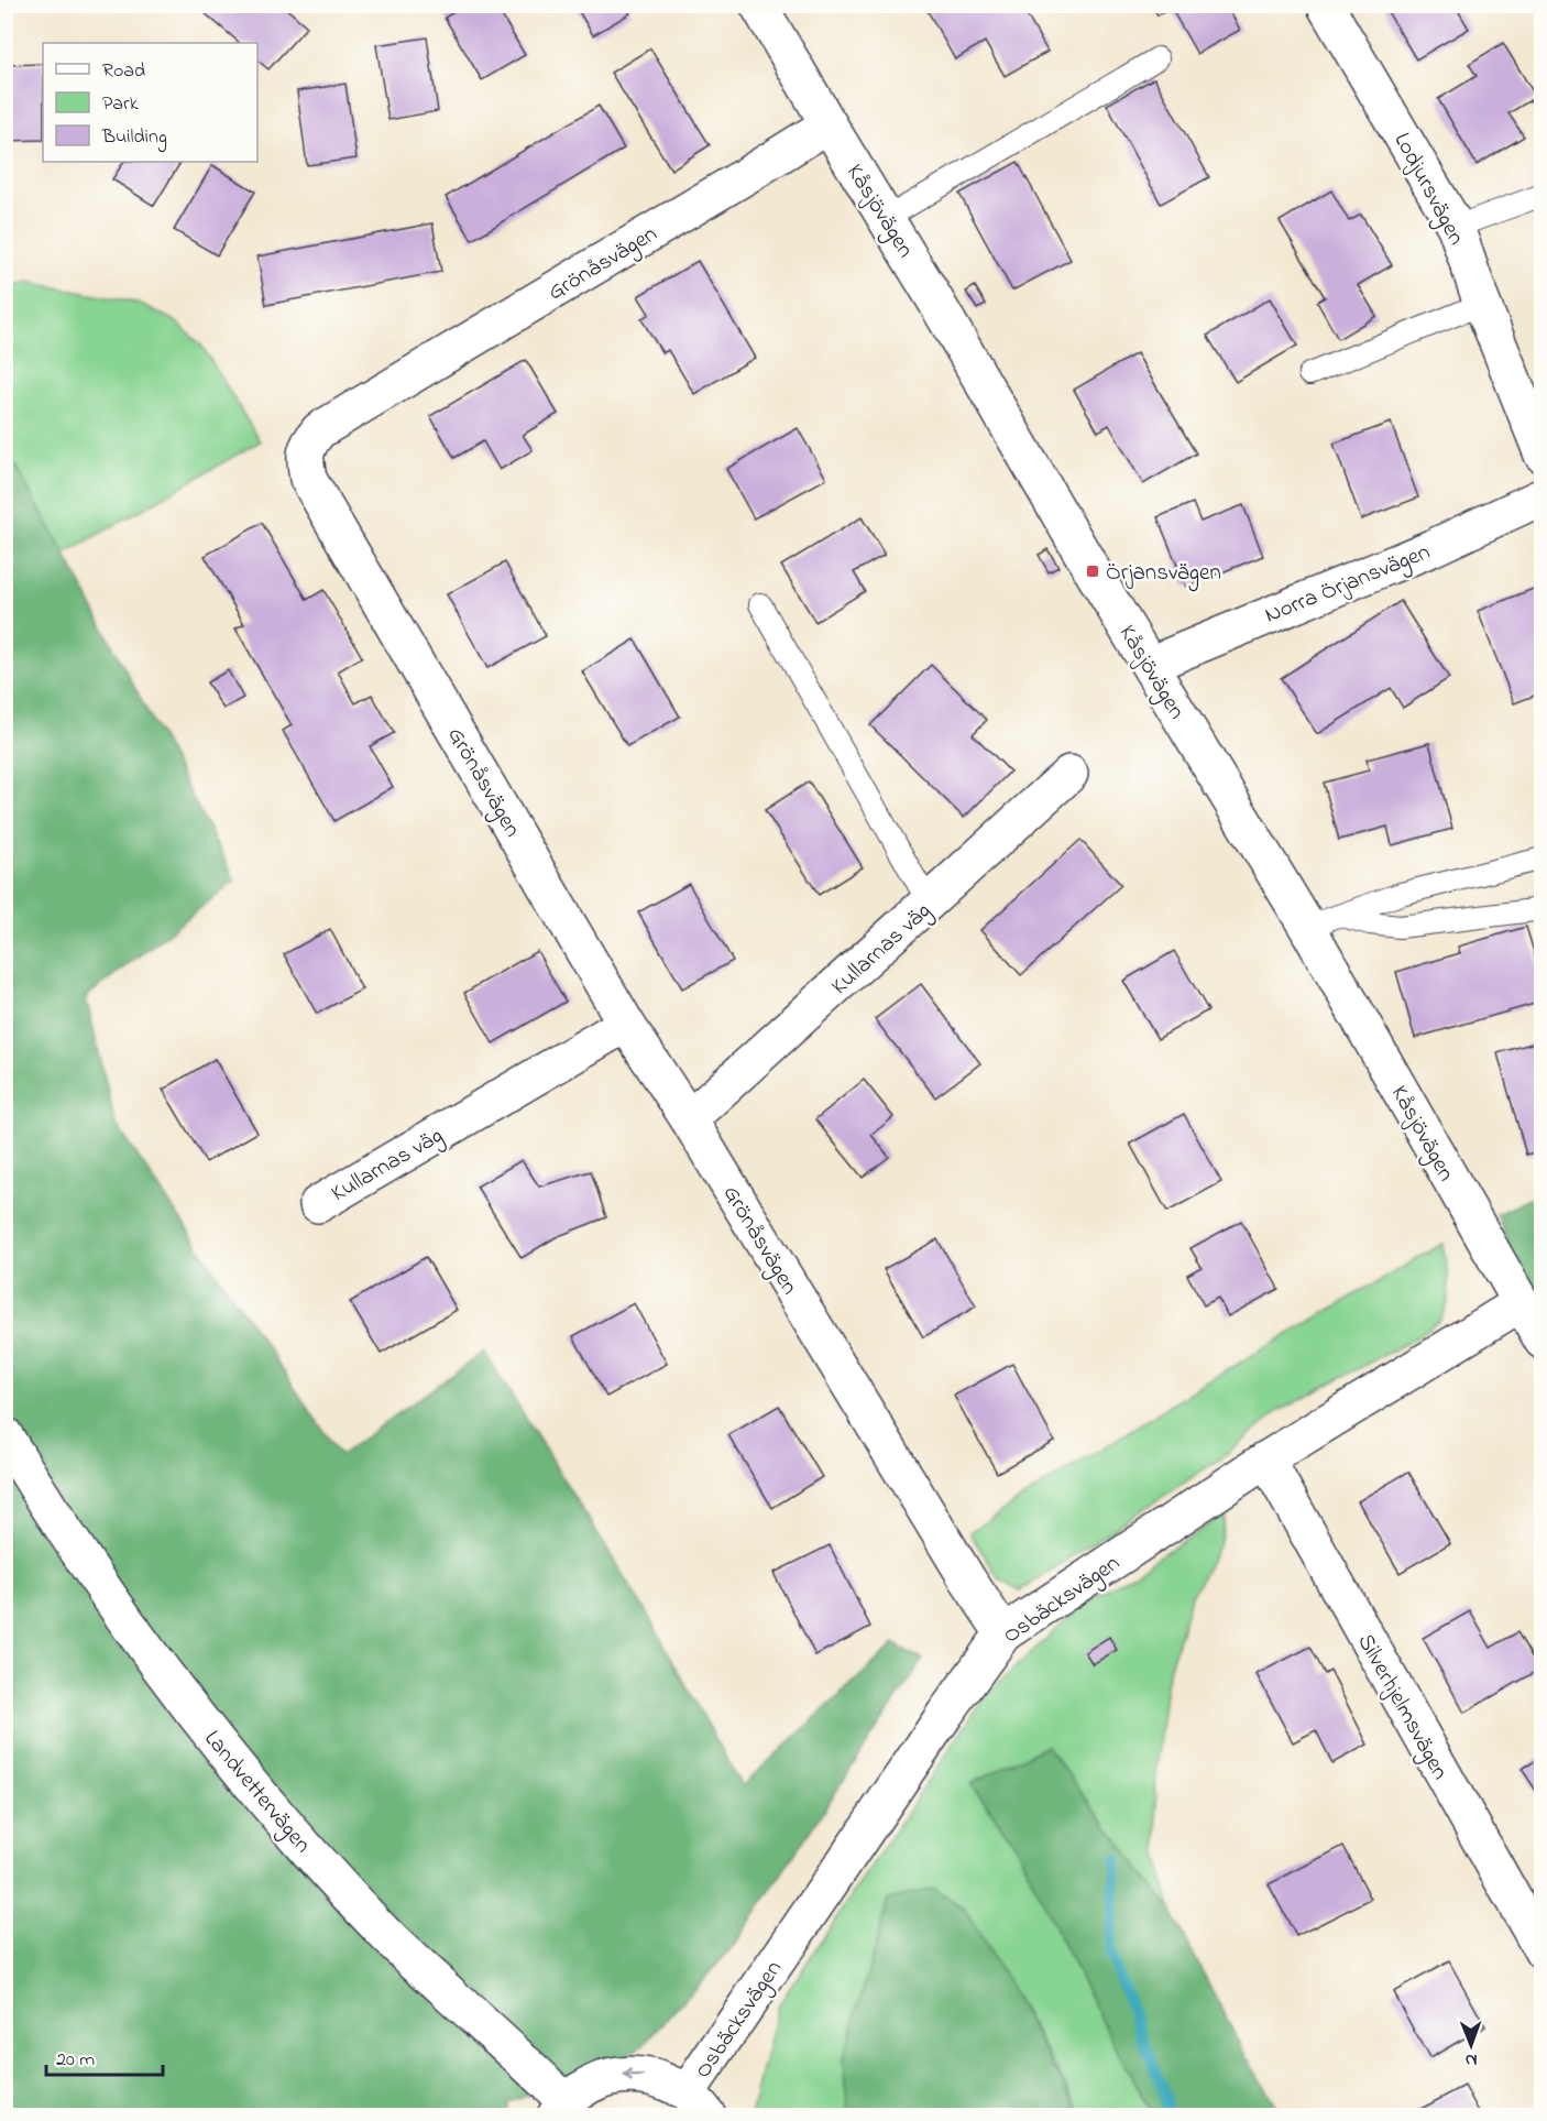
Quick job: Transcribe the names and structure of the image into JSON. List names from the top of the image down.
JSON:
{
  "streets": {
    "street": [
      "Lodjursvägen",
      "Kåsjövägen",
      "Grönåsvägen",
      "Norra Örjansvägen",
      "Kullarnas väg",
      "Osbäcksvägen",
      "Silverhjelmsvägen",
      "Landvettervägen"
    ]
  },
  "crossings": [
    ["Kåsjövägen", "Grönåsvägen"],
    ["Kåsjövägen", "Norra Örjansvägen"],
    ["Kåsjövägen", "Osbäcksvägen"],
    ["Grönåsvägen", "Kullarnas väg"],
    ["Grönåsvägen", "Osbäcksvägen"],
    ["Osbäcksvägen", "Silverhjelmsvägen"],
    ["Osbäcksvägen", "Landvettervägen"]
  ],
  "places": {
    "transit": ["Örjansvägen"]
  },
  "legend": ["Road", "Park", "Building"],
  "scale_bar": "20 m",
  "north": "bottom"
}
